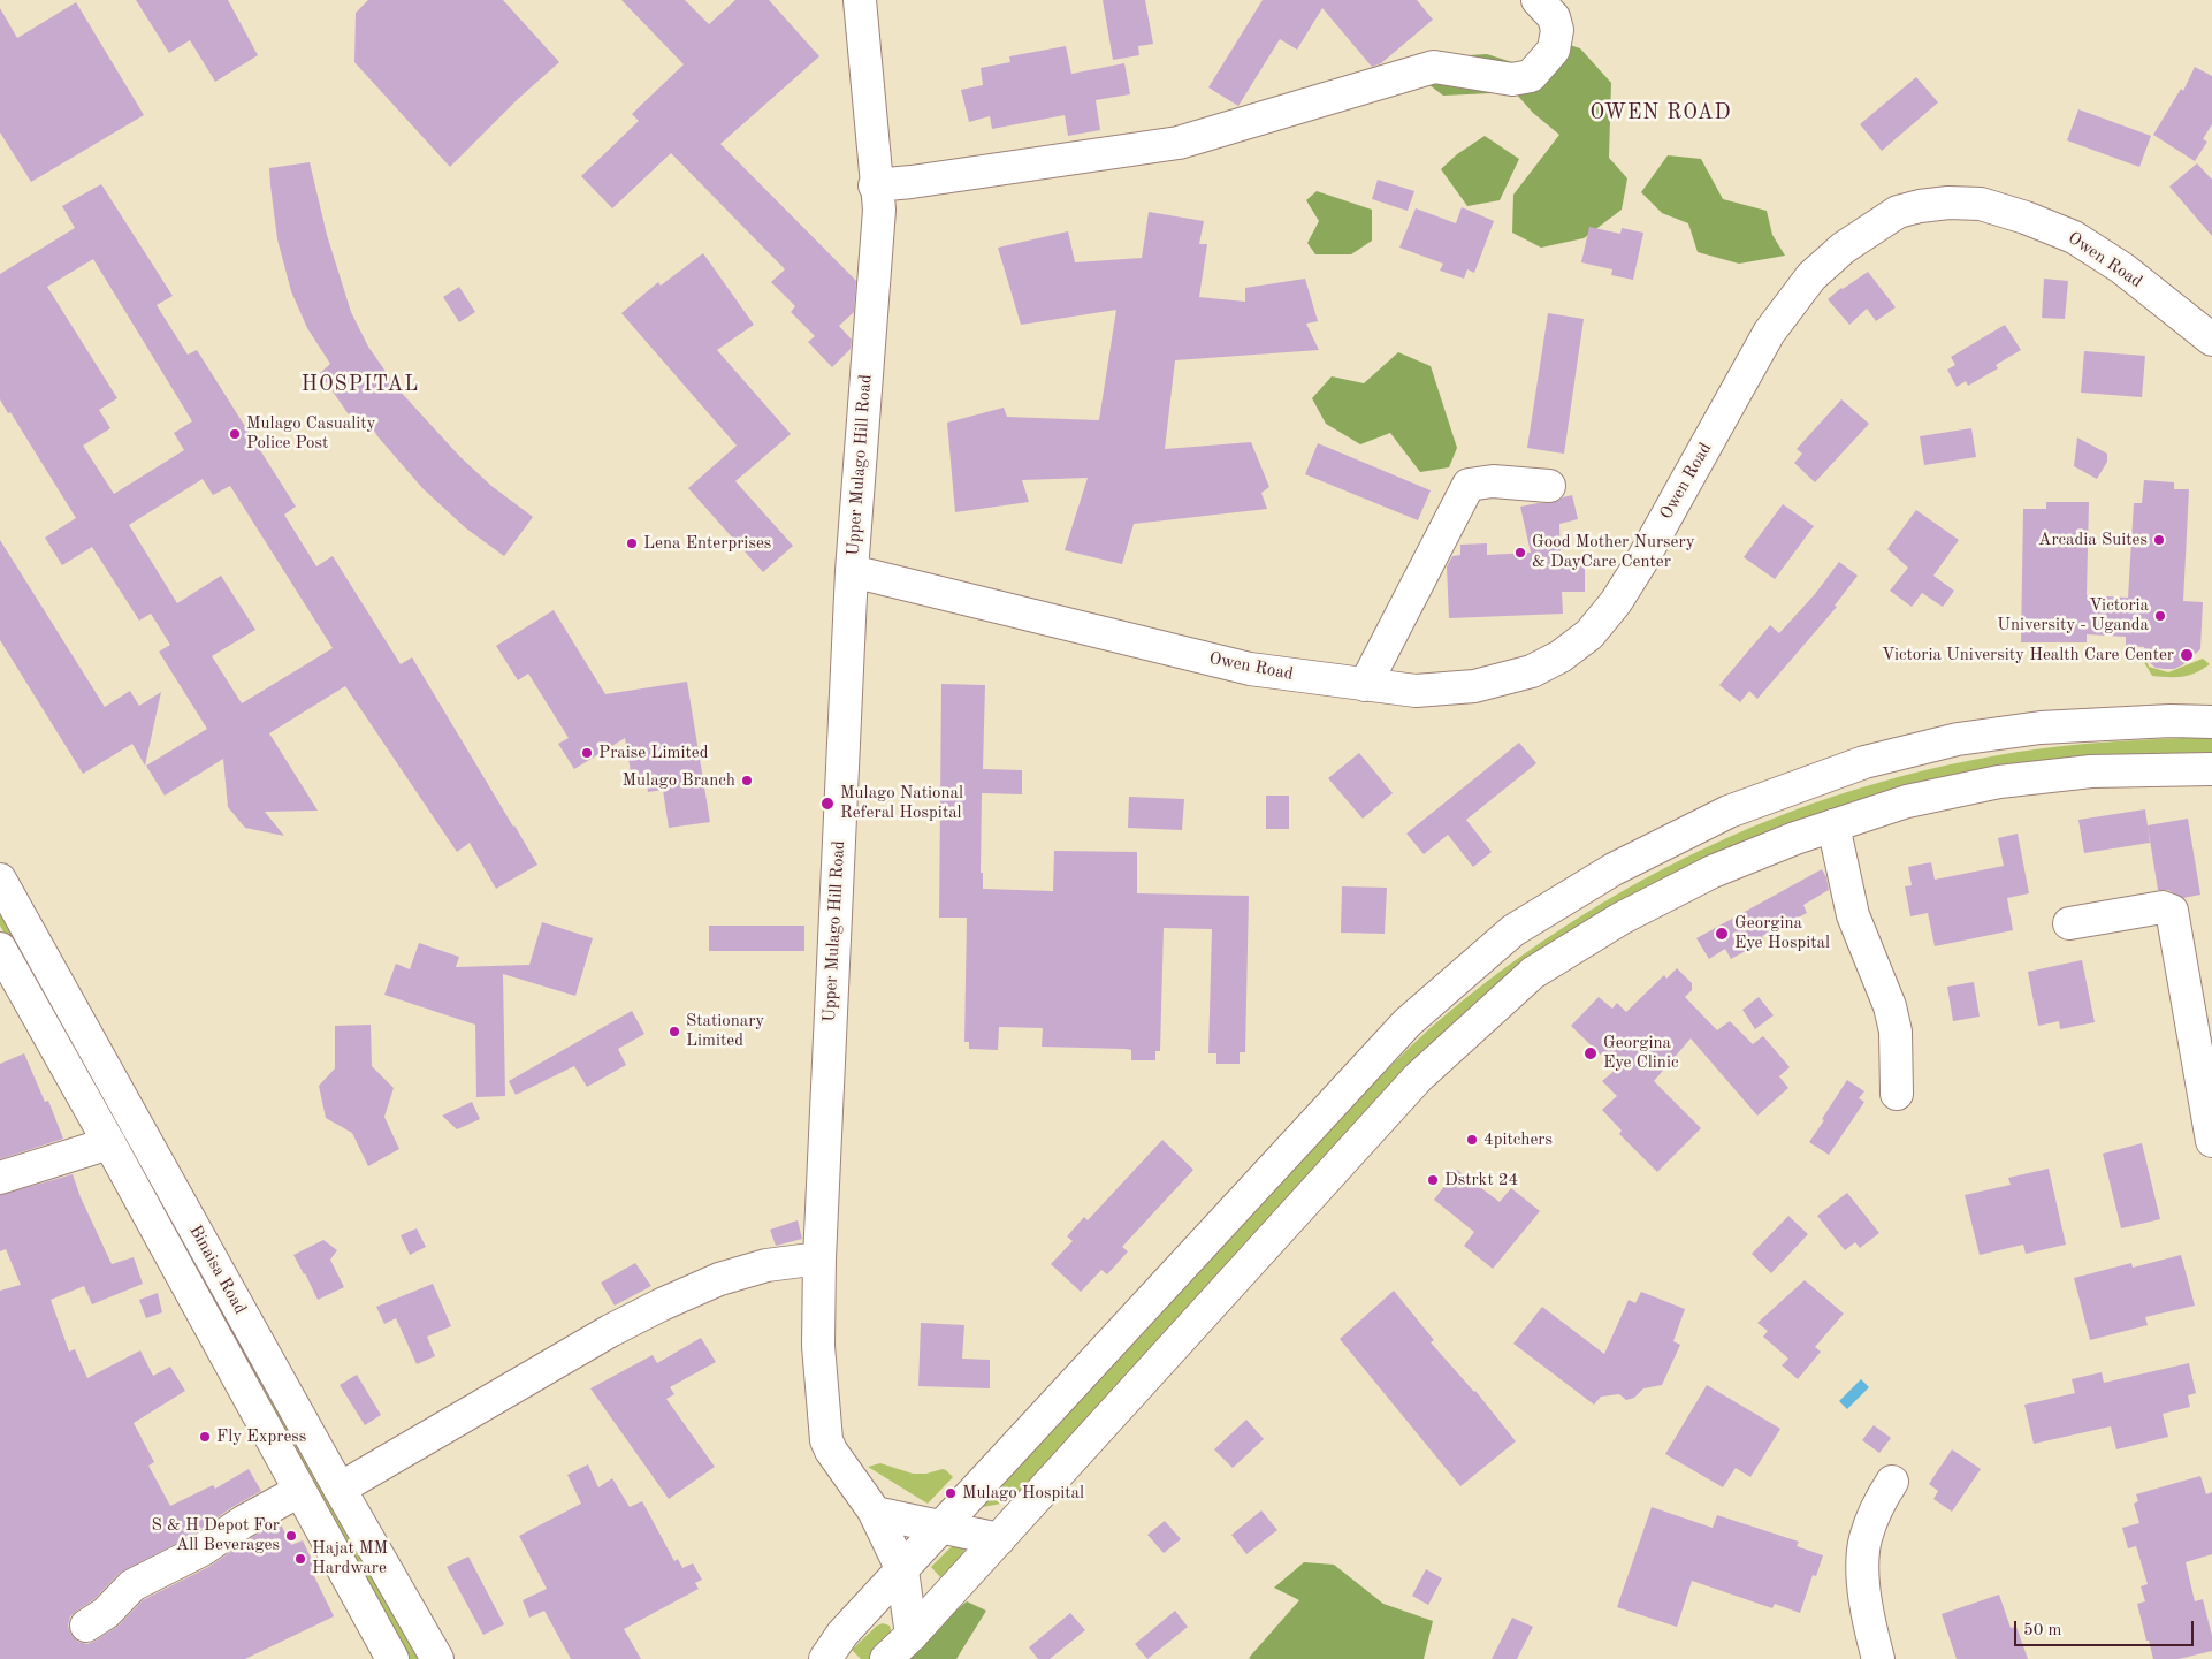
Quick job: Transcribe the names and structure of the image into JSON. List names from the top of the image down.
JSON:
{
  "streets": {
    "street": ["Owen Road", "Upper Mulago Hill Road", "Binaisa Road"]
  },
  "crossings": [
    ["Owen Road", "Upper Mulago Hill Road"]
  ],
  "districts": ["OWEN ROAD", "HOSPITAL"],
  "places": [
    "Mulago Casuality Police Post",
    "Arcadia Suites",
    "Lena Enterprises",
    "Good Mother Nursery & DayCare Center",
    "Victoria University - Uganda",
    "Victoria University Health Care Center",
    "Praise Limited",
    "Mulago Branch",
    "Mulago National Referal Hospital",
    "Georgina Eye Hospital",
    "Stationary Limited",
    "Georgina Eye Clinic",
    "4pitchers",
    "Dstrkt 24",
    "Fly Express",
    "Mulago Hospital",
    "S & H Depot For All Beverages",
    "Hajat MM Hardware"
  ],
  "scale_bar": "50 m"
}
